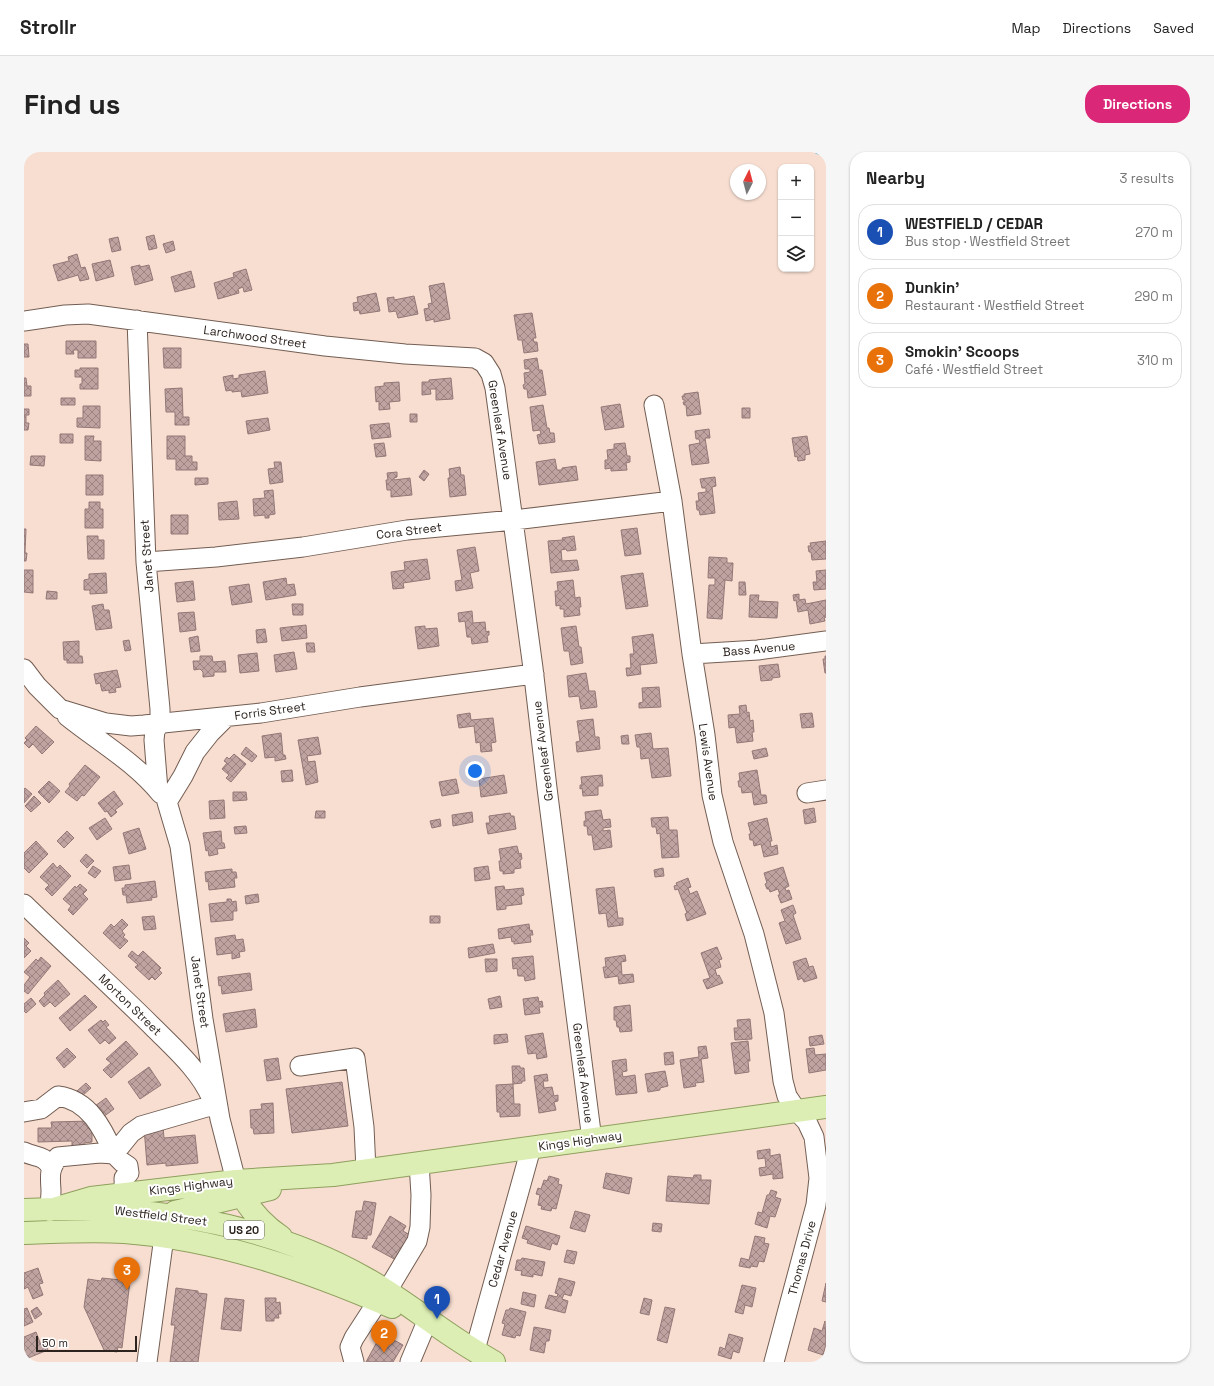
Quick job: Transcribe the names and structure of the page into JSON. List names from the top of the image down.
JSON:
{
  "streets": {
    "main road": ["Kings Highway", "Westfield Street", "US 20"],
    "street": [
      "Larchwood Street",
      "Greenleaf Avenue",
      "Cora Street",
      "Janet Street",
      "Bass Avenue",
      "Forris Street",
      "Lewis Avenue",
      "Morton Street",
      "Cedar Avenue",
      "Thomas Drive"
    ]
  },
  "crossings": [
    ["Larchwood Street", "Greenleaf Avenue"],
    ["Larchwood Street", "Janet Street"],
    ["Greenleaf Avenue", "Cora Street"],
    ["Greenleaf Avenue", "Forris Street"],
    ["Greenleaf Avenue", "Kings Highway"],
    ["Cora Street", "Janet Street"],
    ["Cora Street", "Lewis Avenue"],
    ["Janet Street", "Forris Street"],
    ["Janet Street", "Morton Street"],
    ["Janet Street", "Kings Highway"],
    ["Bass Avenue", "Lewis Avenue"],
    ["Lewis Avenue", "Kings Highway"],
    ["Lewis Avenue", "Thomas Drive"],
    ["Kings Highway", "Westfield Street"],
    ["Kings Highway", "Cedar Avenue"],
    ["Kings Highway", "Thomas Drive"],
    ["Westfield Street", "Cedar Avenue"]
  ],
  "scale_bar": "50 m",
  "north": "top",
  "page": {
    "header": "Strollr",
    "nav": ["Map", "Directions", "Saved"],
    "buttons": "Directions",
    "title": "Find us",
    "heading": ["Nearby", "3 results"],
    "map_buttons": ["+", "−"],
    "list": [
      {
        "mark": "1",
        "name": "WESTFIELD / CEDAR",
        "note": "Bus stop · Westfield Street",
        "value": "270 m"
      },
      {
        "mark": "2",
        "name": "Dunkin'",
        "note": "Restaurant · Westfield Street",
        "value": "290 m"
      },
      {
        "mark": "3",
        "name": "Smokin' Scoops",
        "note": "Café · Westfield Street",
        "value": "310 m"
      }
    ],
    "pins": ["3", "1", "2"],
    "scale": "50 m"
  }
}
